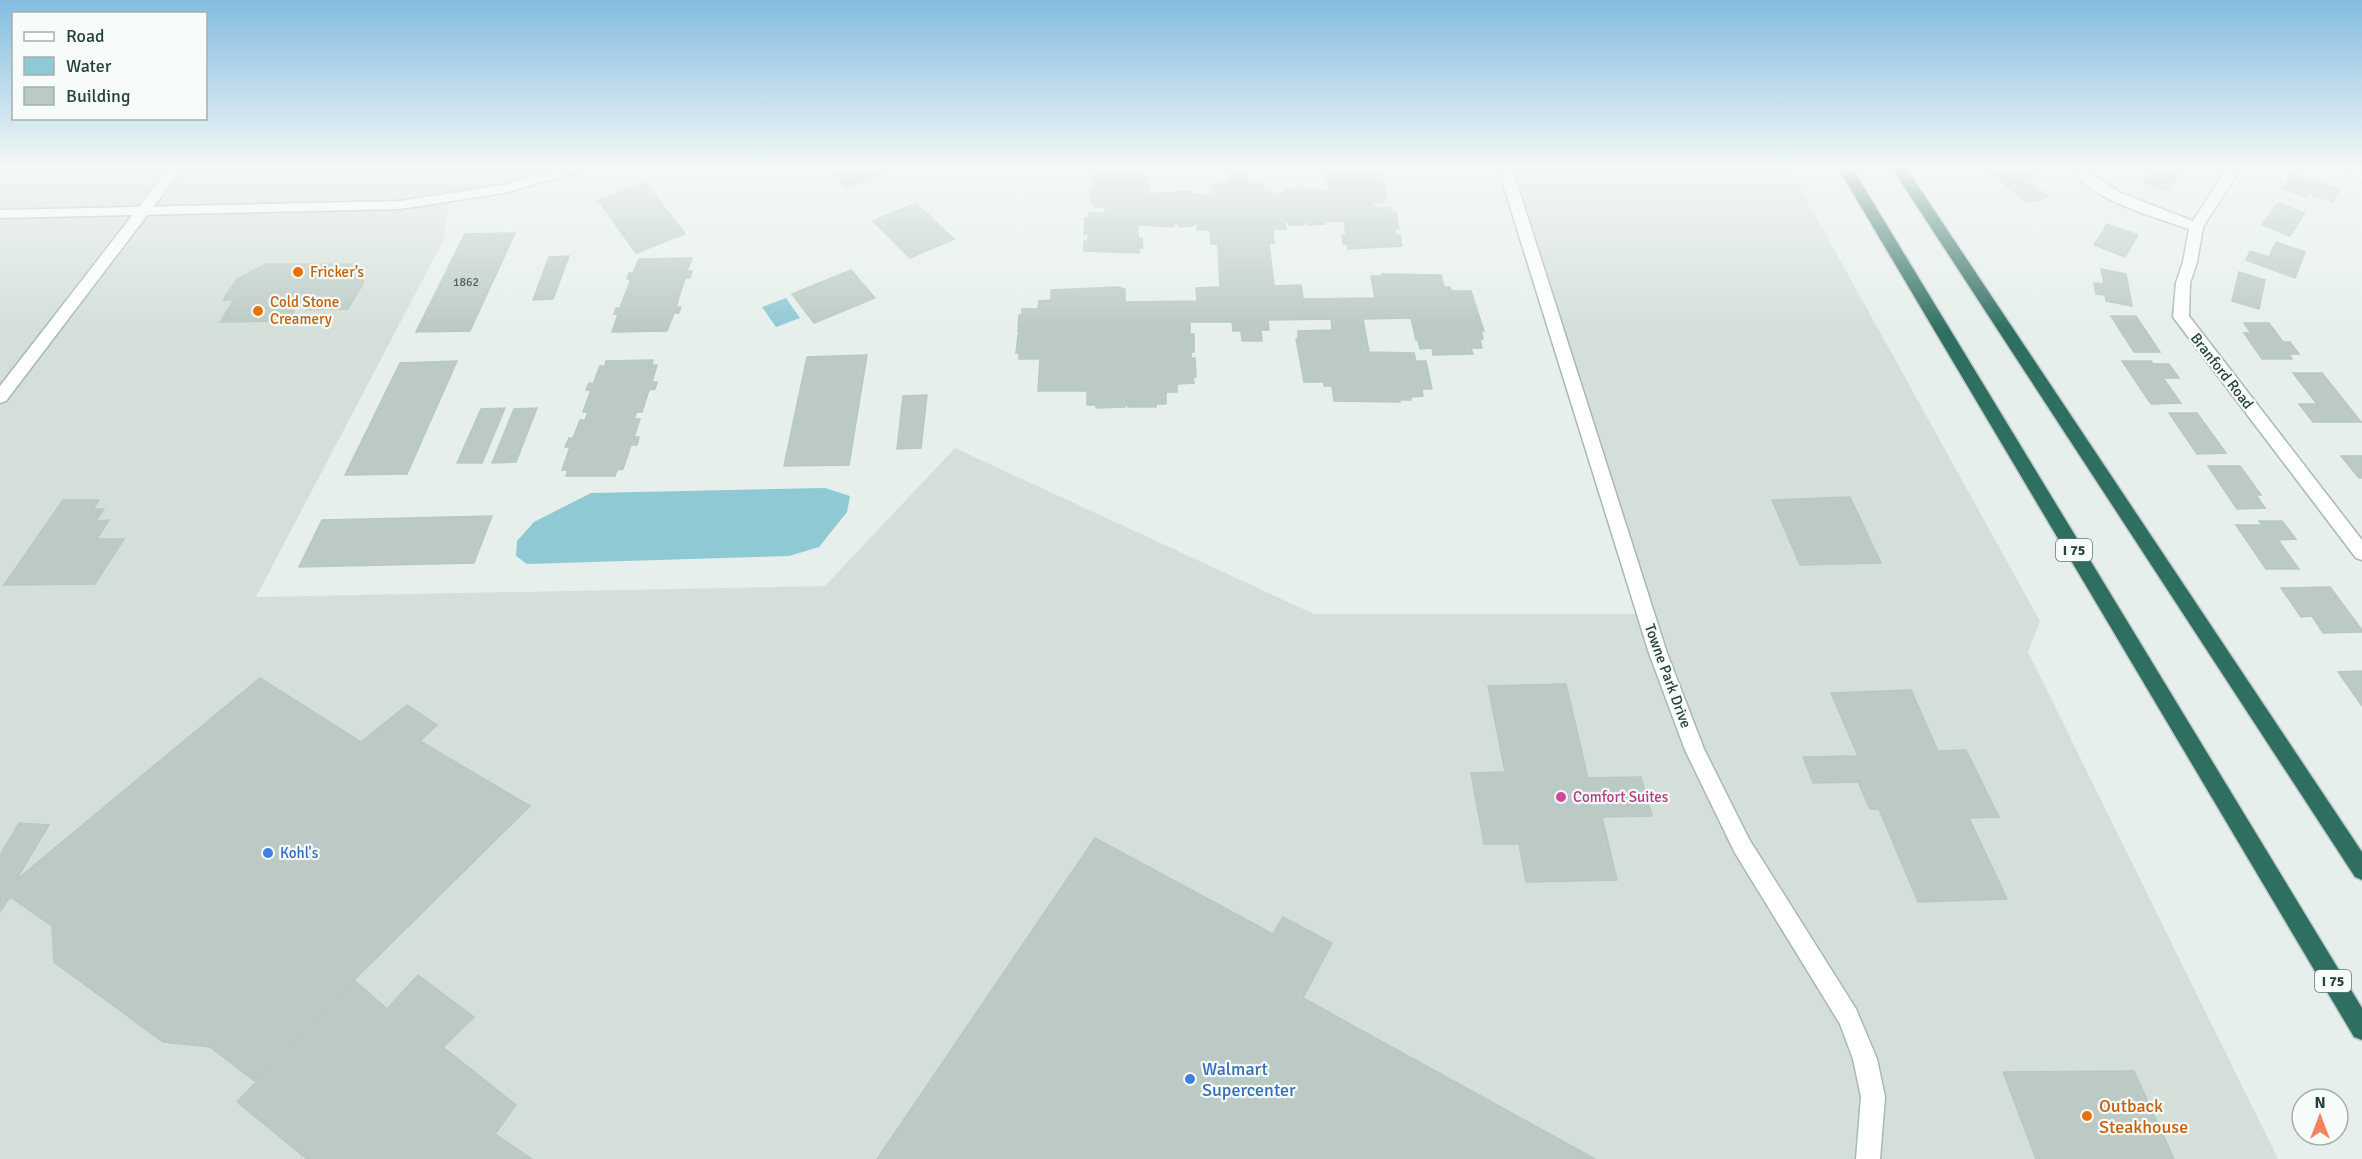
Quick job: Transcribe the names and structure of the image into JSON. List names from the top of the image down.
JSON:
{
  "streets": {
    "highway": ["I 75"],
    "street": ["Branford Road", "Towne Park Drive"]
  },
  "places": [
    "Fricker’s",
    "Cold Stone Creamery",
    "Comfort Suites",
    "Kohl's",
    "Walmart Supercenter",
    "Outback Steakhouse"
  ],
  "house_numbers": ["1862"],
  "legend": ["Road", "Water", "Building"],
  "north": "top"
}
